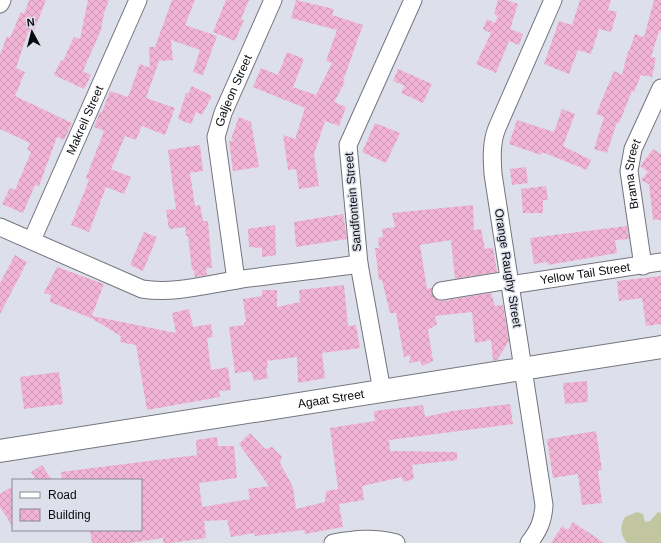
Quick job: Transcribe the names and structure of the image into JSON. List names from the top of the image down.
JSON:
{
  "streets": {
    "street": [
      "Galjeon Street",
      "Makreil Street",
      "Brama Street",
      "Sandfontein Street",
      "Orange Raughy Street",
      "Yellow Tail Street",
      "Agaat Street"
    ]
  },
  "crossings": [
    ["Brama Street", "Yellow Tail Street"],
    ["Sandfontein Street", "Agaat Street"],
    ["Orange Raughy Street", "Yellow Tail Street"],
    ["Orange Raughy Street", "Agaat Street"]
  ],
  "legend": ["Road", "Building"],
  "north": "top"
}
